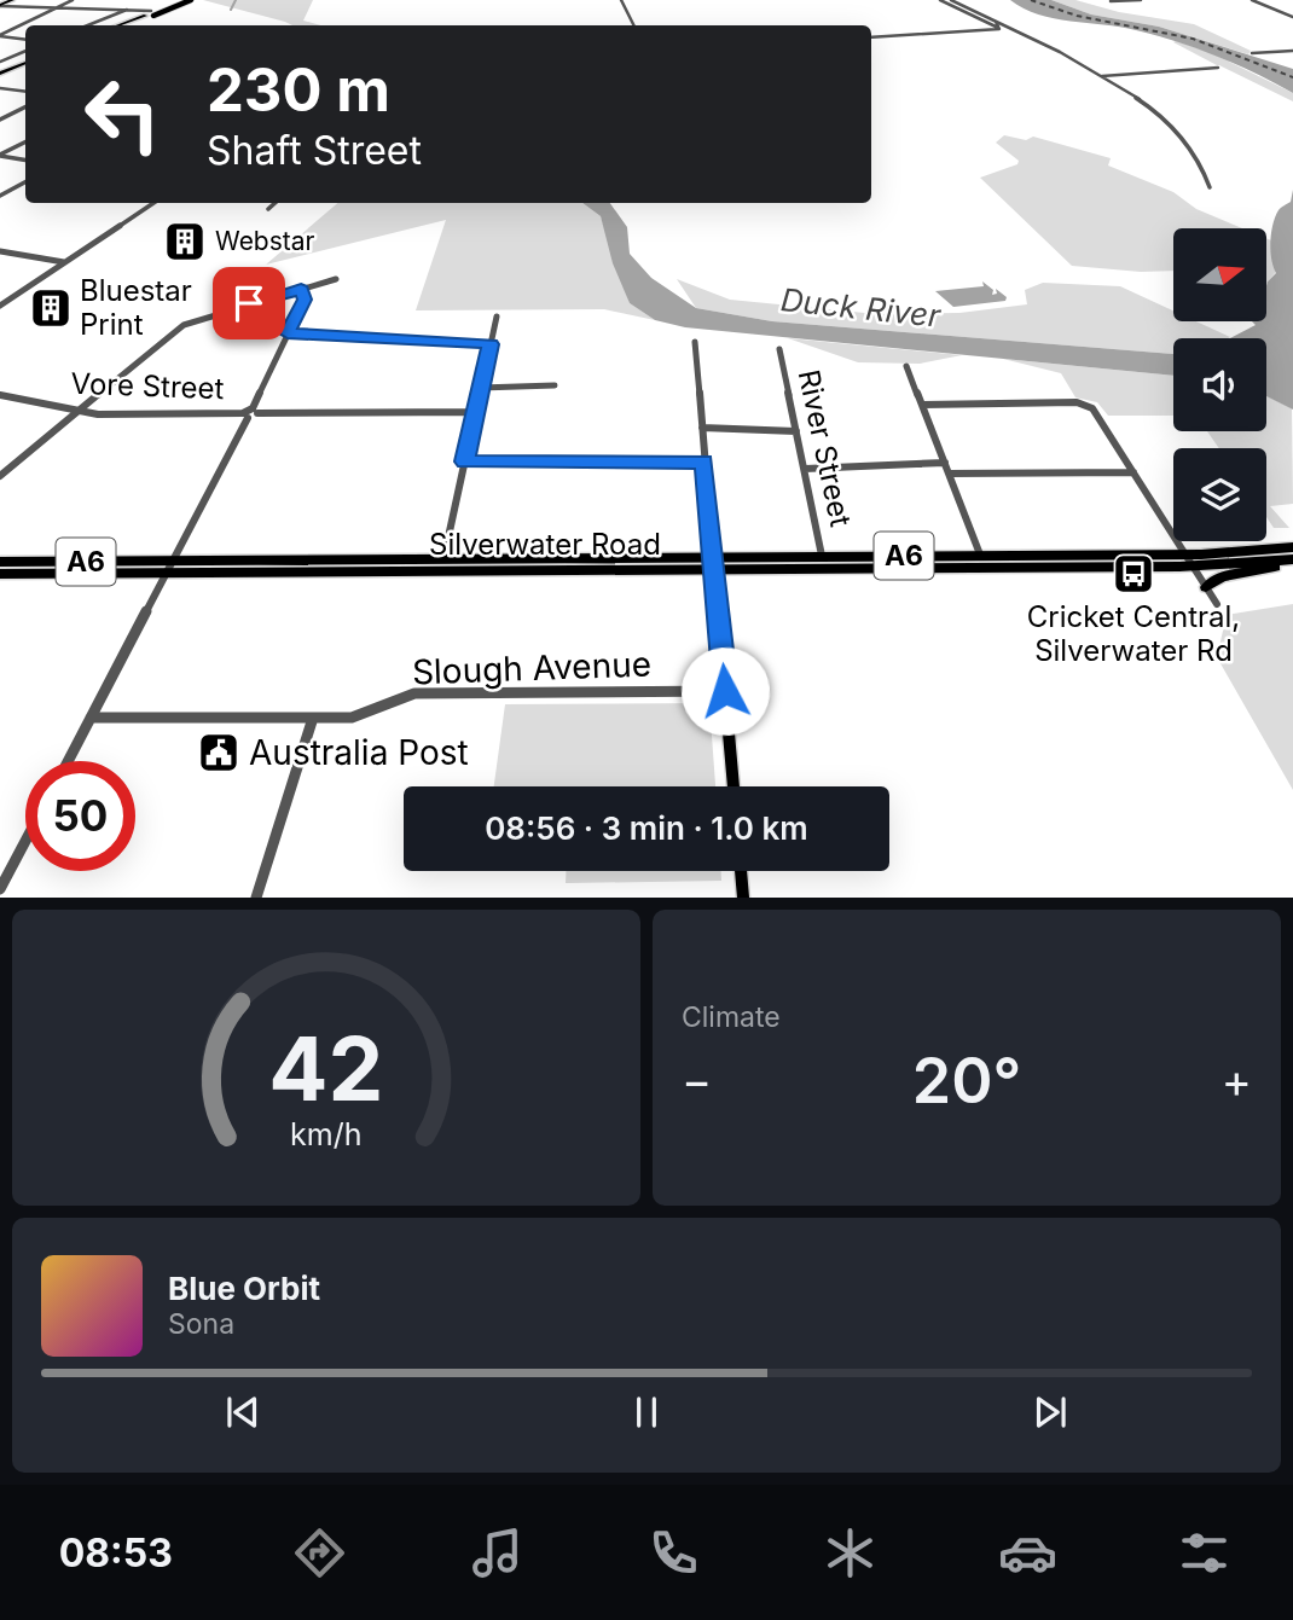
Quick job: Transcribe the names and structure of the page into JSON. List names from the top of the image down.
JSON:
{
  "streets": {
    "highway": ["Silverwater Road", "A6"],
    "street": ["Vore Street", "River Street", "Slough Avenue"]
  },
  "crossings": [
    ["River Street", "Silverwater Road"]
  ],
  "water": ["Duck River"],
  "places": {
    "building": ["Webstar", "Bluestar Print"],
    "bus stop": ["Cricket Central, Silverwater Rd"],
    "public building": ["Australia Post"]
  },
  "north": "right",
  "page": {
    "turn": ["230 m", "Shaft Street"],
    "limit": "50",
    "trip": "08:56 · 3 min · 1.0 km",
    "tile": "Climate",
    "heat": ["−", "20°", "+"],
    "song": ["Blue Orbit", "Sona"],
    "tabs": "08:53",
    "gauge": ["42", "km/h"]
  }
}
